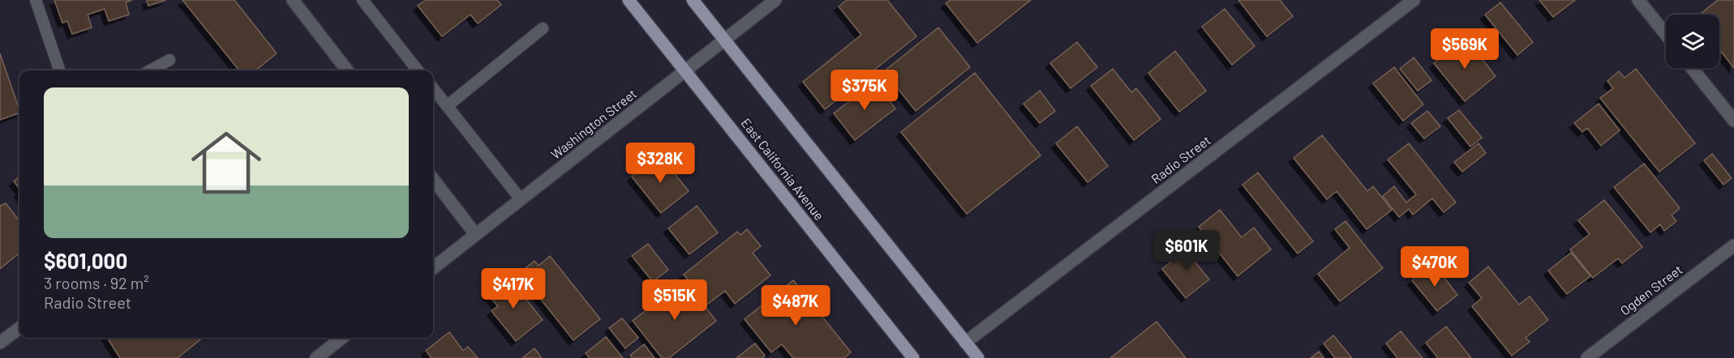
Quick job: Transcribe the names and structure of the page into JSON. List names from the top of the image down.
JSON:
{
  "streets": {
    "main road": ["East California Avenue"],
    "street": ["Washington Street", "Radio Street", "Ogden Street"]
  },
  "crossings": [
    ["Washington Street", "East California Avenue"]
  ],
  "page": {
    "price": [
      "$569K",
      "$375K",
      "$328K",
      "$601K",
      "$470K",
      "$417K",
      "$515K",
      "$487K"
    ],
    "list": [
      {
        "name": "$601,000",
        "note": "3 rooms · 92 m² · Radio Street"
      }
    ]
  }
}
